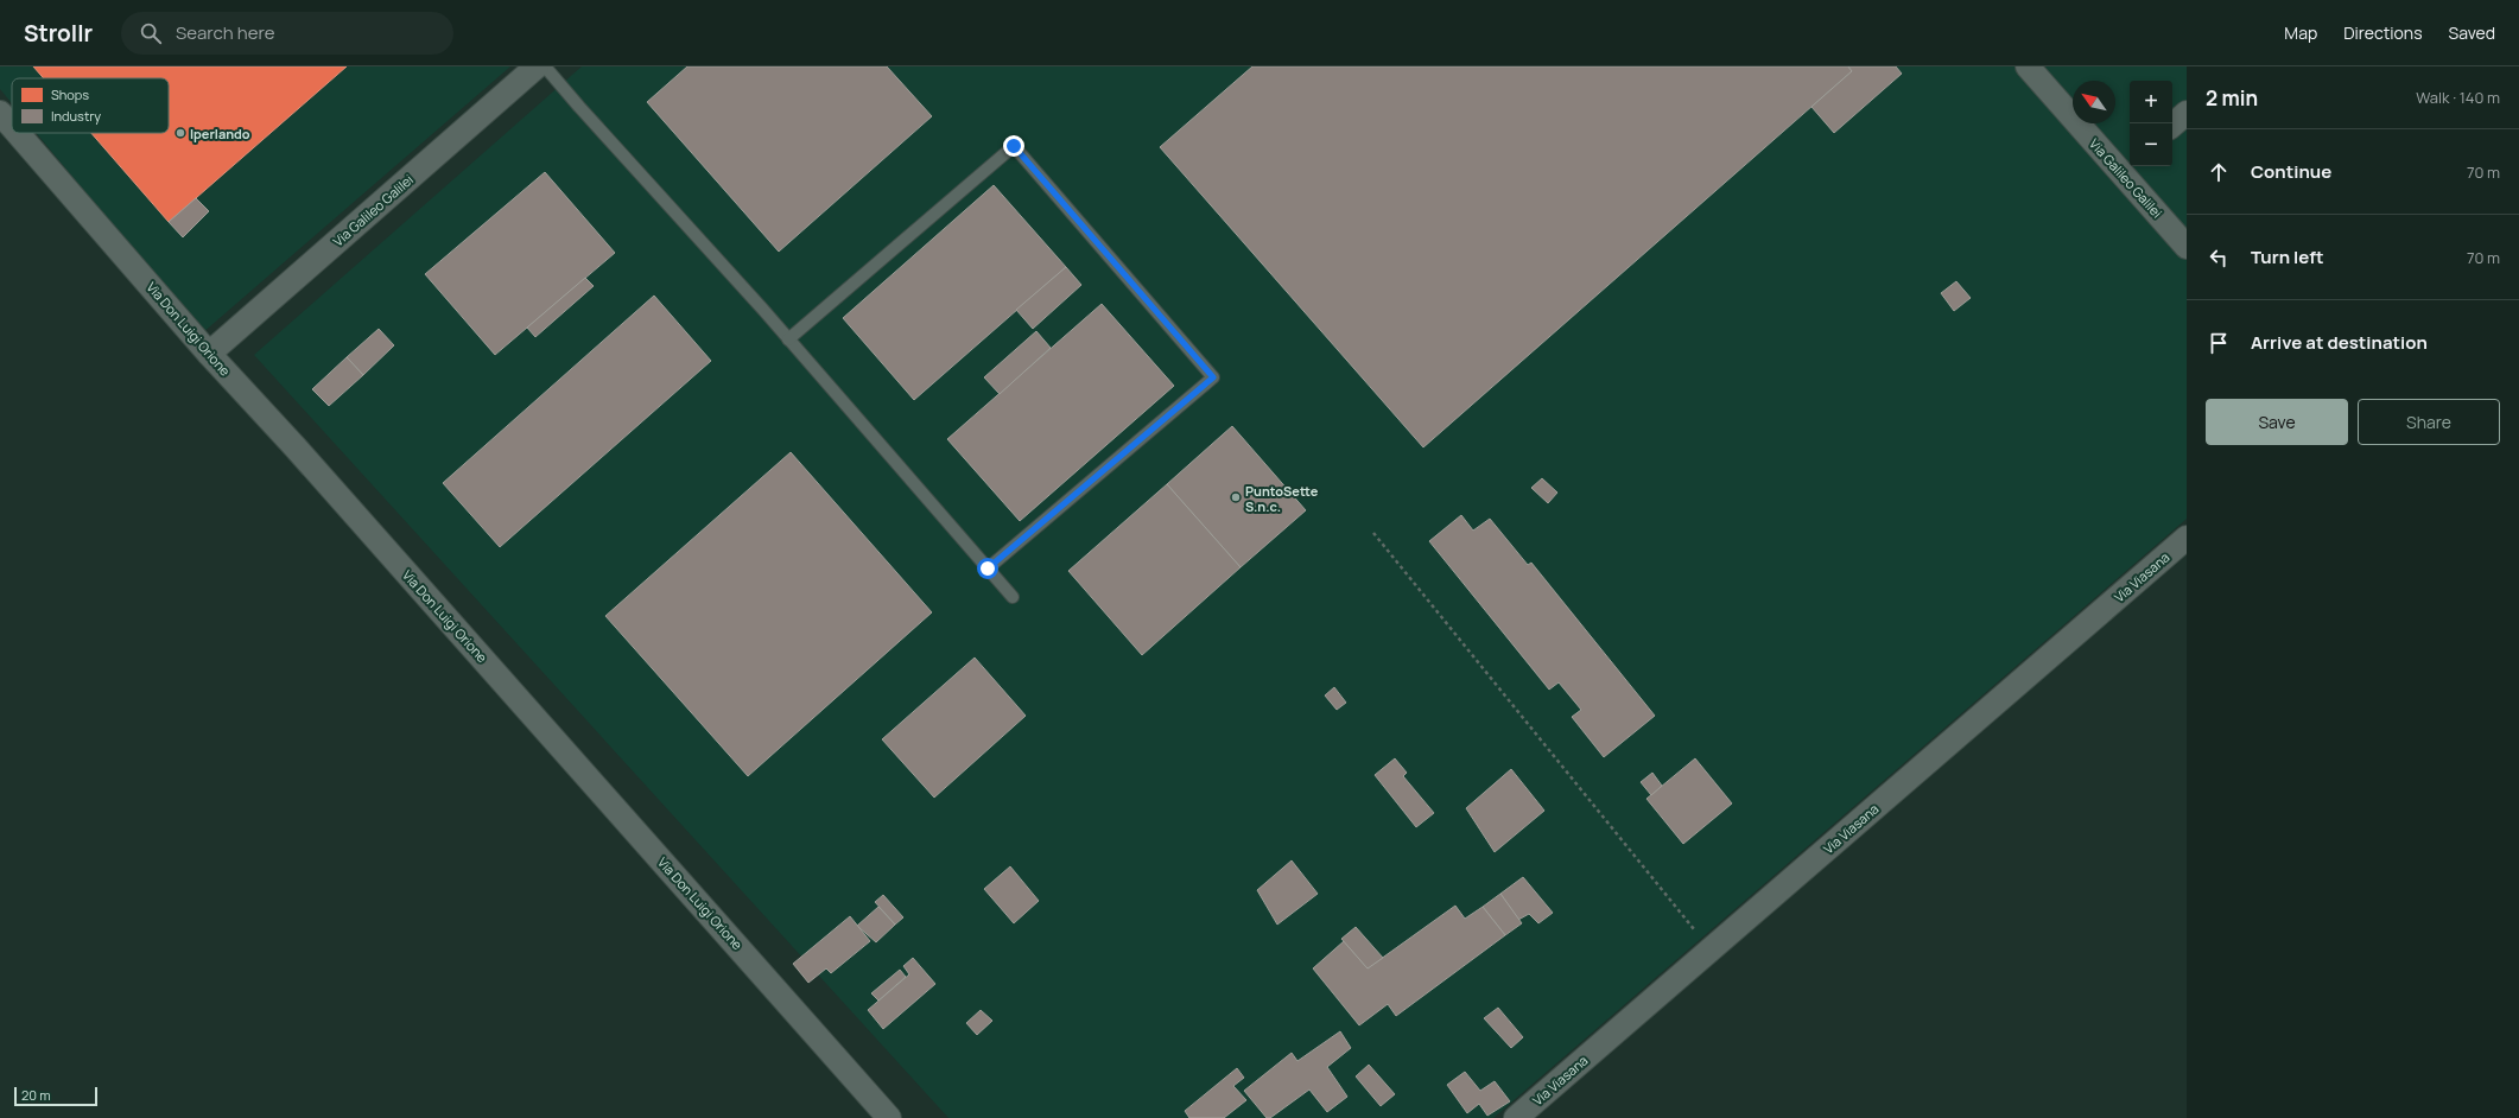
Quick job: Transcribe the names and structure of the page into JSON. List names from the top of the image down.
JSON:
{
  "streets": {
    "street": ["Via Galileo Galilei", "Via Don Luigi Orione", "Via Viasana"]
  },
  "crossings": [
    ["Via Galileo Galilei", "Via Don Luigi Orione"]
  ],
  "places": ["Iperlando", "PuntoSette S.n.c."],
  "legend": ["Shops", "Industry"],
  "scale_bar": "20 m",
  "north": "top left",
  "page": {
    "header": "Strollr",
    "search": "Search here",
    "nav": ["Map", "Directions", "Saved"],
    "heading": ["2 min", "Walk · 140 m"],
    "map_buttons": ["+", "−"],
    "list": [
      ["Continue", "70 m"],
      ["Turn left", "70 m"],
      "Arrive at destination"
    ],
    "buttons": ["Save", "Share"],
    "scale": "20 m"
  }
}
